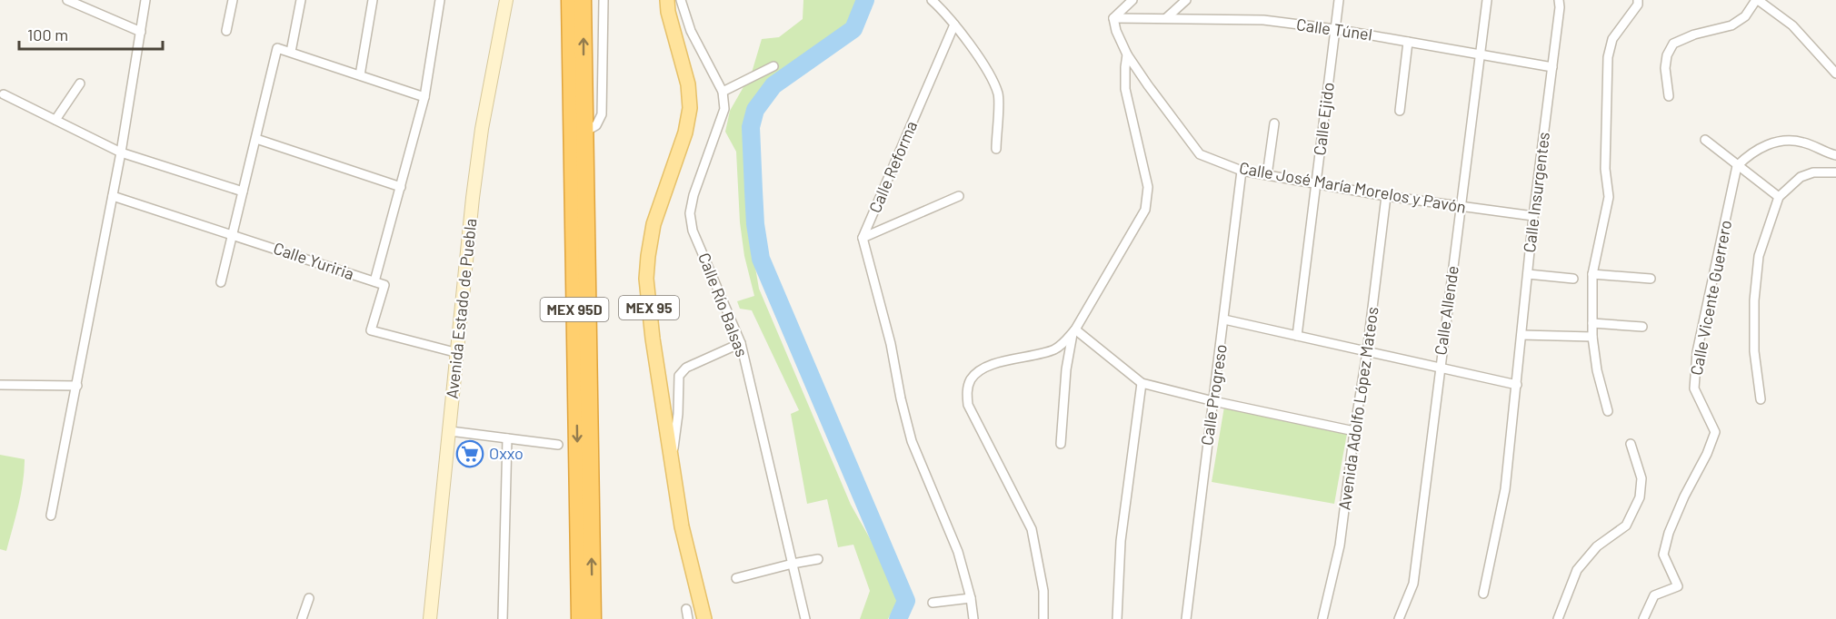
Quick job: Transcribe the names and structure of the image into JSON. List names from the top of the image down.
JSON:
{
  "streets": {
    "highway": ["MEX 95D"],
    "main road": ["MEX 95"],
    "street": [
      "Calle Túnel",
      "Calle Ejido",
      "Calle Reforma",
      "Calle José María Morelos y Pavón",
      "Calle Insurgentes",
      "Calle Yuriria",
      "Calle Vicente Guerrero",
      "Calle Río Balsas",
      "Avenida Estado de Puebla",
      "Calle Allende",
      "Calle Progreso",
      "Avenida Adolfo López Mateos"
    ]
  },
  "crossings": [
    ["Calle Túnel", "Calle Ejido"],
    ["Calle Túnel", "Calle José María Morelos y Pavón"],
    ["Calle Túnel", "Calle Insurgentes"],
    ["Calle Túnel", "Calle Allende"],
    ["Calle Ejido", "Calle José María Morelos y Pavón"],
    ["Calle José María Morelos y Pavón", "Calle Insurgentes"],
    ["Calle José María Morelos y Pavón", "Calle Allende"],
    ["Calle José María Morelos y Pavón", "Calle Progreso"],
    ["Calle José María Morelos y Pavón", "Avenida Adolfo López Mateos"],
    ["Calle Yuriria", "Avenida Estado de Puebla"]
  ],
  "places": {
    "supermarket": ["Oxxo"]
  },
  "scale_bar": "100 m"
}
